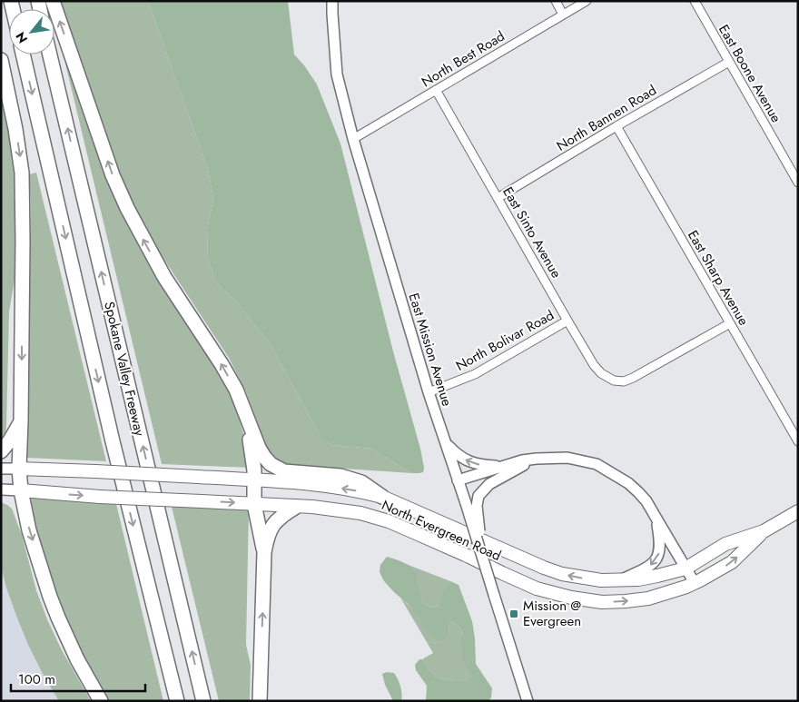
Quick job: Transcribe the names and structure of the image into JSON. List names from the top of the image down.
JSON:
{
  "streets": {
    "highway": ["Spokane Valley Freeway"],
    "main road": ["North Evergreen Road"],
    "street": [
      "North Best Road",
      "East Boone Avenue",
      "North Bannen Road",
      "East Sinto Avenue",
      "East Sharp Avenue",
      "North Bolivar Road",
      "East Mission Avenue"
    ]
  },
  "crossings": [
    ["North Best Road", "East Sinto Avenue"],
    ["North Best Road", "East Mission Avenue"],
    ["East Boone Avenue", "North Bannen Road"],
    ["North Bannen Road", "East Sinto Avenue"],
    ["North Bannen Road", "East Sharp Avenue"],
    ["East Sinto Avenue", "East Sharp Avenue"],
    ["East Sinto Avenue", "North Bolivar Road"],
    ["North Bolivar Road", "East Mission Avenue"]
  ],
  "places": {
    "transit": ["Mission @ Evergreen"]
  },
  "scale_bar": "100 m",
  "north": "bottom left"
}
